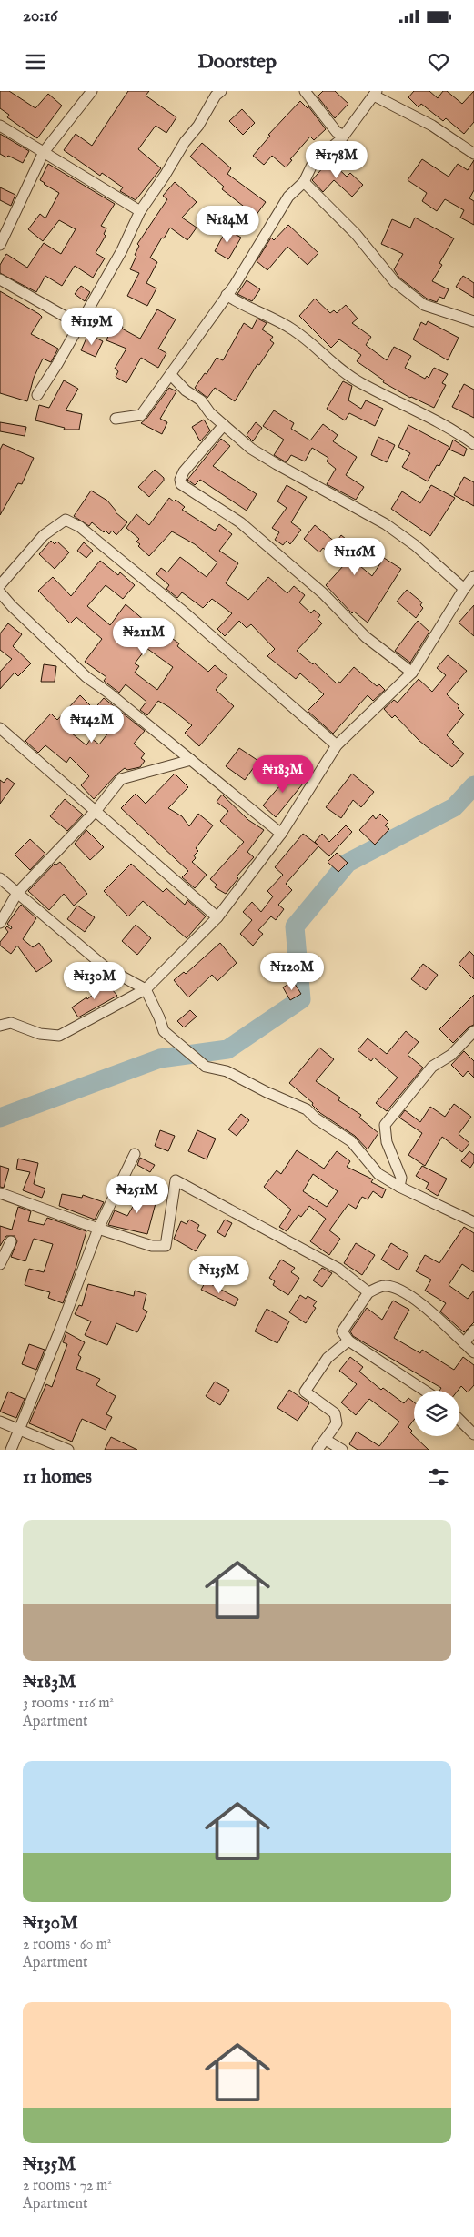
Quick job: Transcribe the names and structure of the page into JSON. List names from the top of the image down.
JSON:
{
  "page": {
    "status": "20:16",
    "header": "Doorstep",
    "price": [
      "₦178M",
      "₦184M",
      "₦119M",
      "₦116M",
      "₦211M",
      "₦142M",
      "₦183M",
      "₦120M",
      "₦130M",
      "₦251M",
      "₦135M"
    ],
    "heading": "11 homes",
    "list": [
      {
        "name": "₦183M",
        "note": "3 rooms · 116 m² · Apartment"
      },
      {
        "name": "₦130M",
        "note": "2 rooms · 60 m² · Apartment"
      },
      {
        "name": "₦135M",
        "note": "2 rooms · 72 m² · Apartment"
      }
    ]
  }
}
